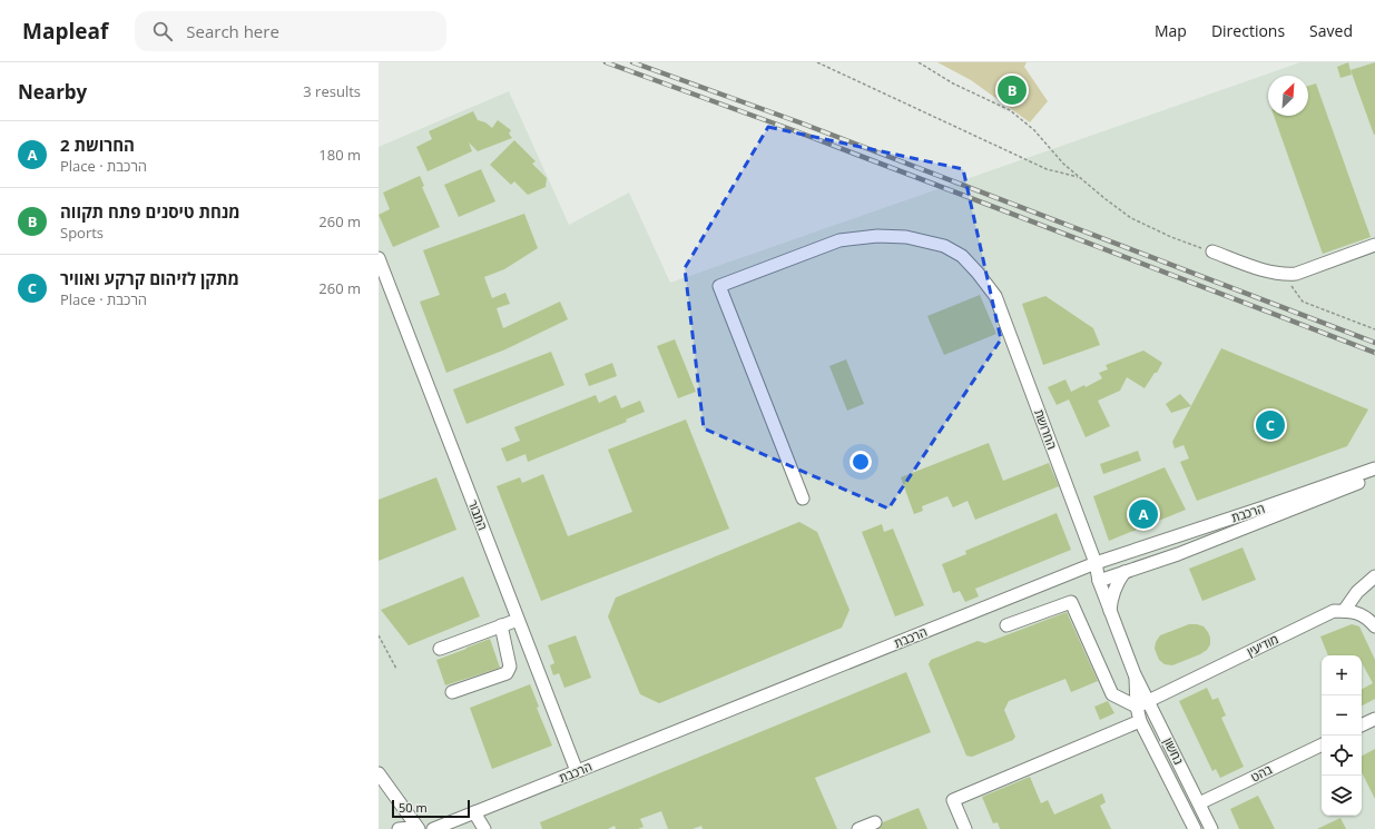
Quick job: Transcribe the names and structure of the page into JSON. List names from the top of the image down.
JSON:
{
  "streets": {
    "street": [
      "החרושת",
      "הרכבת",
      "התבור",
      "מודיעין",
      "נחשון",
      "בהט"
    ]
  },
  "crossings": [
    ["החרושת", "הרכבת"],
    ["החרושת", "נחשון"],
    ["הרכבת", "התבור"],
    ["הרכבת", "נחשון"],
    ["מודיעין", "נחשון"],
    ["נחשון", "בהט"]
  ],
  "scale_bar": "50 m",
  "north": "top right",
  "page": {
    "header": "Mapleaf",
    "search": "Search here",
    "nav": ["Map", "Directions", "Saved"],
    "heading": ["Nearby", "3 results"],
    "pins": ["B", "C", "A"],
    "list": [
      {
        "mark": "A",
        "name": "החרושת 2",
        "note": "Place · הרכבת",
        "value": "180 m"
      },
      {
        "mark": "B",
        "name": "מנחת טיסנים פתח תקווה",
        "note": "Sports",
        "value": "260 m"
      },
      {
        "mark": "C",
        "name": "מתקן לזיהום קרקע ואוויר",
        "note": "Place · הרכבת",
        "value": "260 m"
      }
    ],
    "map_buttons": ["+", "−"],
    "scale": "50 m"
  }
}
